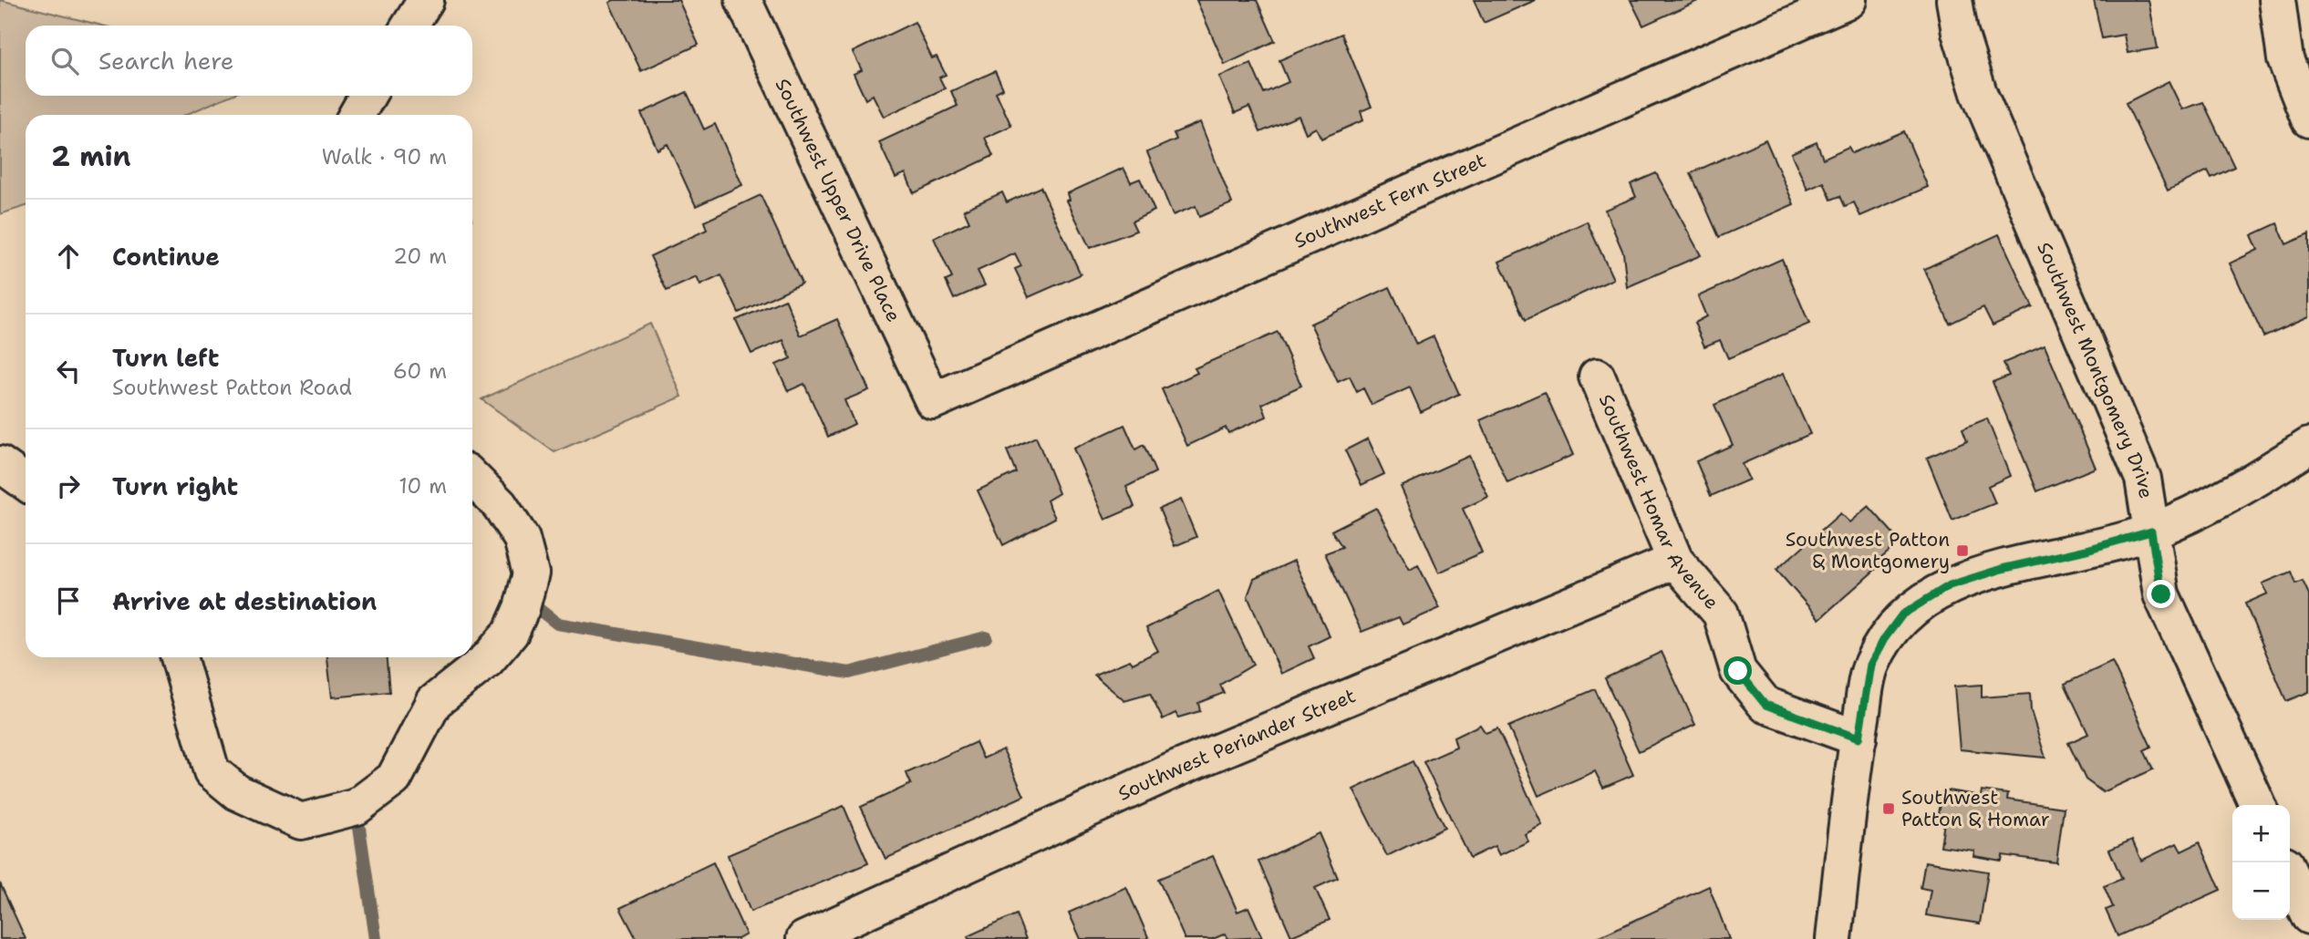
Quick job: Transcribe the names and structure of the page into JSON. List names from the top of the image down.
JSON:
{
  "streets": {
    "street": [
      "Southwest Upper Drive Place",
      "Southwest Fern Street",
      "Southwest Montgomery Drive",
      "Southwest Homar Avenue",
      "Southwest Periander Street"
    ]
  },
  "crossings": [
    ["Southwest Upper Drive Place", "Southwest Fern Street"],
    ["Southwest Homar Avenue", "Southwest Periander Street"]
  ],
  "places": {
    "transit": ["Southwest Patton & Montgomery", "Southwest Patton & Homar"]
  },
  "page": {
    "search": "Search here",
    "heading": ["2 min", "Walk · 90 m"],
    "list": [
      ["Continue", "20 m"],
      ["Turn left", "Southwest Patton Road", "60 m"],
      ["Turn right", "10 m"],
      "Arrive at destination"
    ],
    "map_buttons": ["+", "−"]
  }
}
